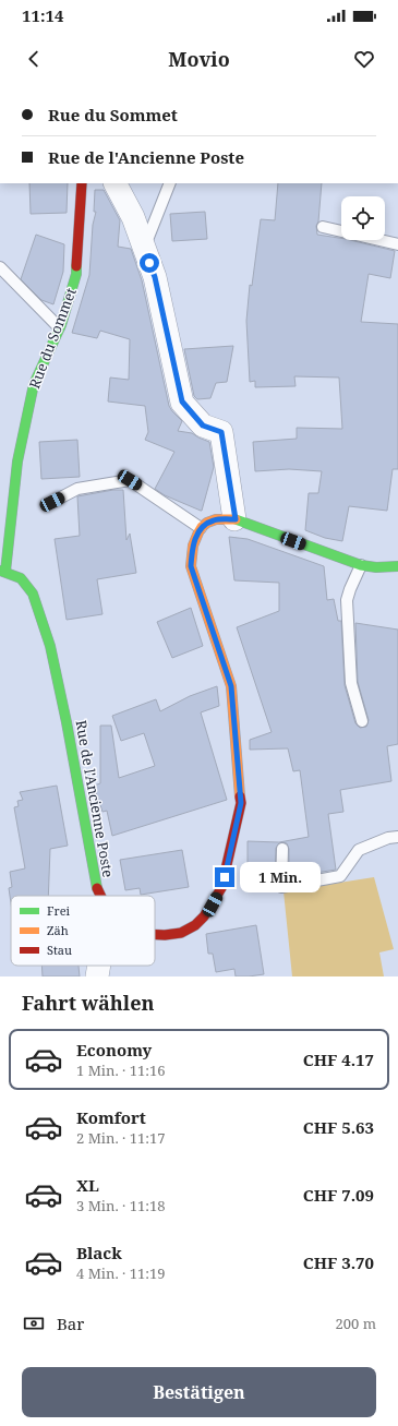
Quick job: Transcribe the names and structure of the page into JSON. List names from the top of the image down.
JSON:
{
  "streets": {
    "street": ["Rue du Sommet", "Rue de l'Ancienne Poste"]
  },
  "crossings": [
    ["Rue du Sommet", "Rue de l'Ancienne Poste"]
  ],
  "legend": ["Frei", "Zäh", "Stau"],
  "page": {
    "status": "11:14",
    "header": "Movio",
    "banner": ["Rue du Sommet", "Rue de l'Ancienne Poste"],
    "bubble": "1 Min.",
    "heading": "Fahrt wählen",
    "list": [
      {
        "name": "Economy",
        "note": "1 Min. · 11:16",
        "value": "CHF 4.17"
      },
      {
        "name": "Komfort",
        "note": "2 Min. · 11:17",
        "value": "CHF 5.63"
      },
      {
        "name": "XL",
        "note": "3 Min. · 11:18",
        "value": "CHF 7.09"
      },
      {
        "name": "Black",
        "note": "4 Min. · 11:19",
        "value": "CHF 3.70"
      }
    ],
    "pay": ["Bar", "200 m"],
    "buttons": "Bestätigen"
  }
}
